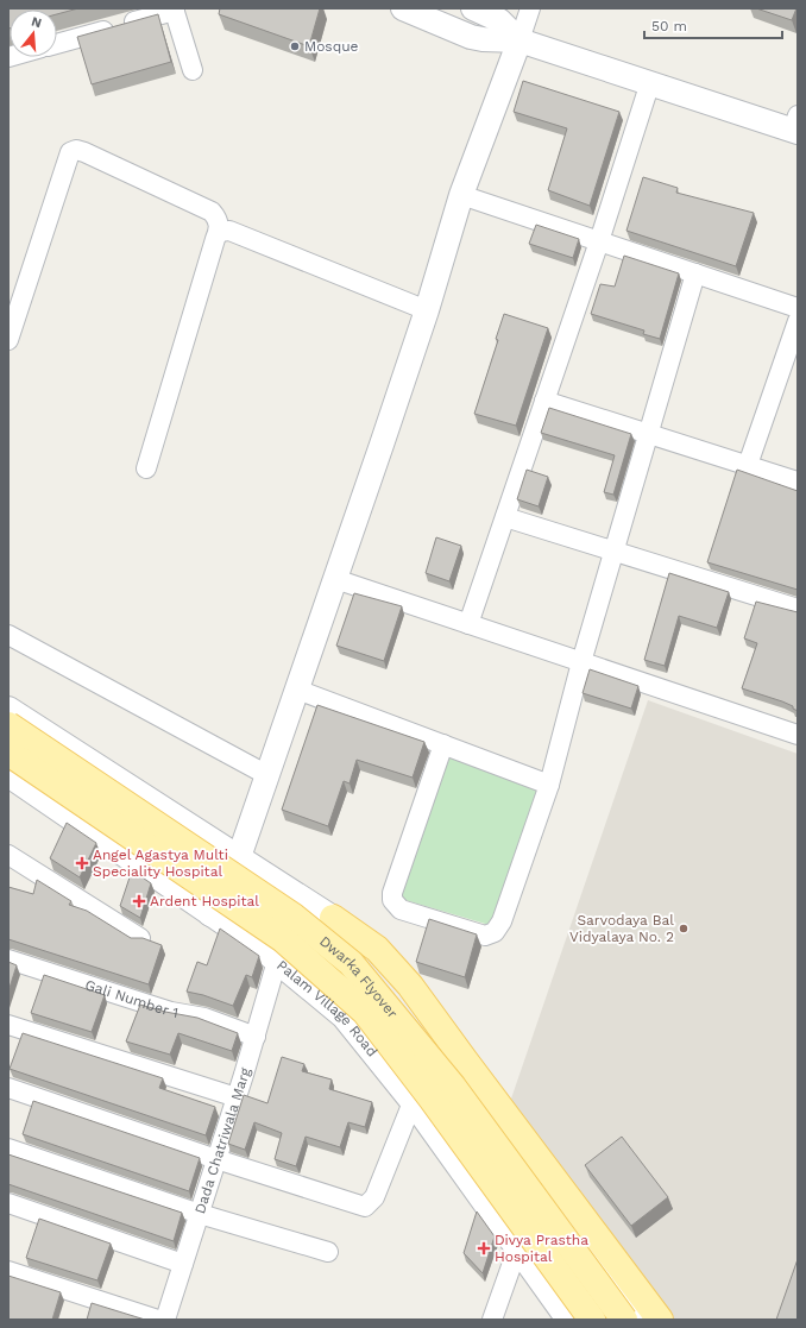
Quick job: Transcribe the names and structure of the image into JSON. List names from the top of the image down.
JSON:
{
  "streets": {
    "main road": ["Dwarka Flyover"],
    "street": ["Gali Number 1", "Palam Village Road", "Dada Chatriwala Marg"]
  },
  "crossings": [
    ["Gali Number 1", "Dada Chatriwala Marg"],
    ["Palam Village Road", "Dada Chatriwala Marg"]
  ],
  "places": {
    "other": ["Mosque", "Sarvodaya Bal Vidyalaya No. 2"],
    "health": ["Angel Agastya Multi Speciality Hospital", "Ardent Hospital", "Divya Prastha Hospital"]
  },
  "scale_bar": "50 m",
  "north": "top"
}
